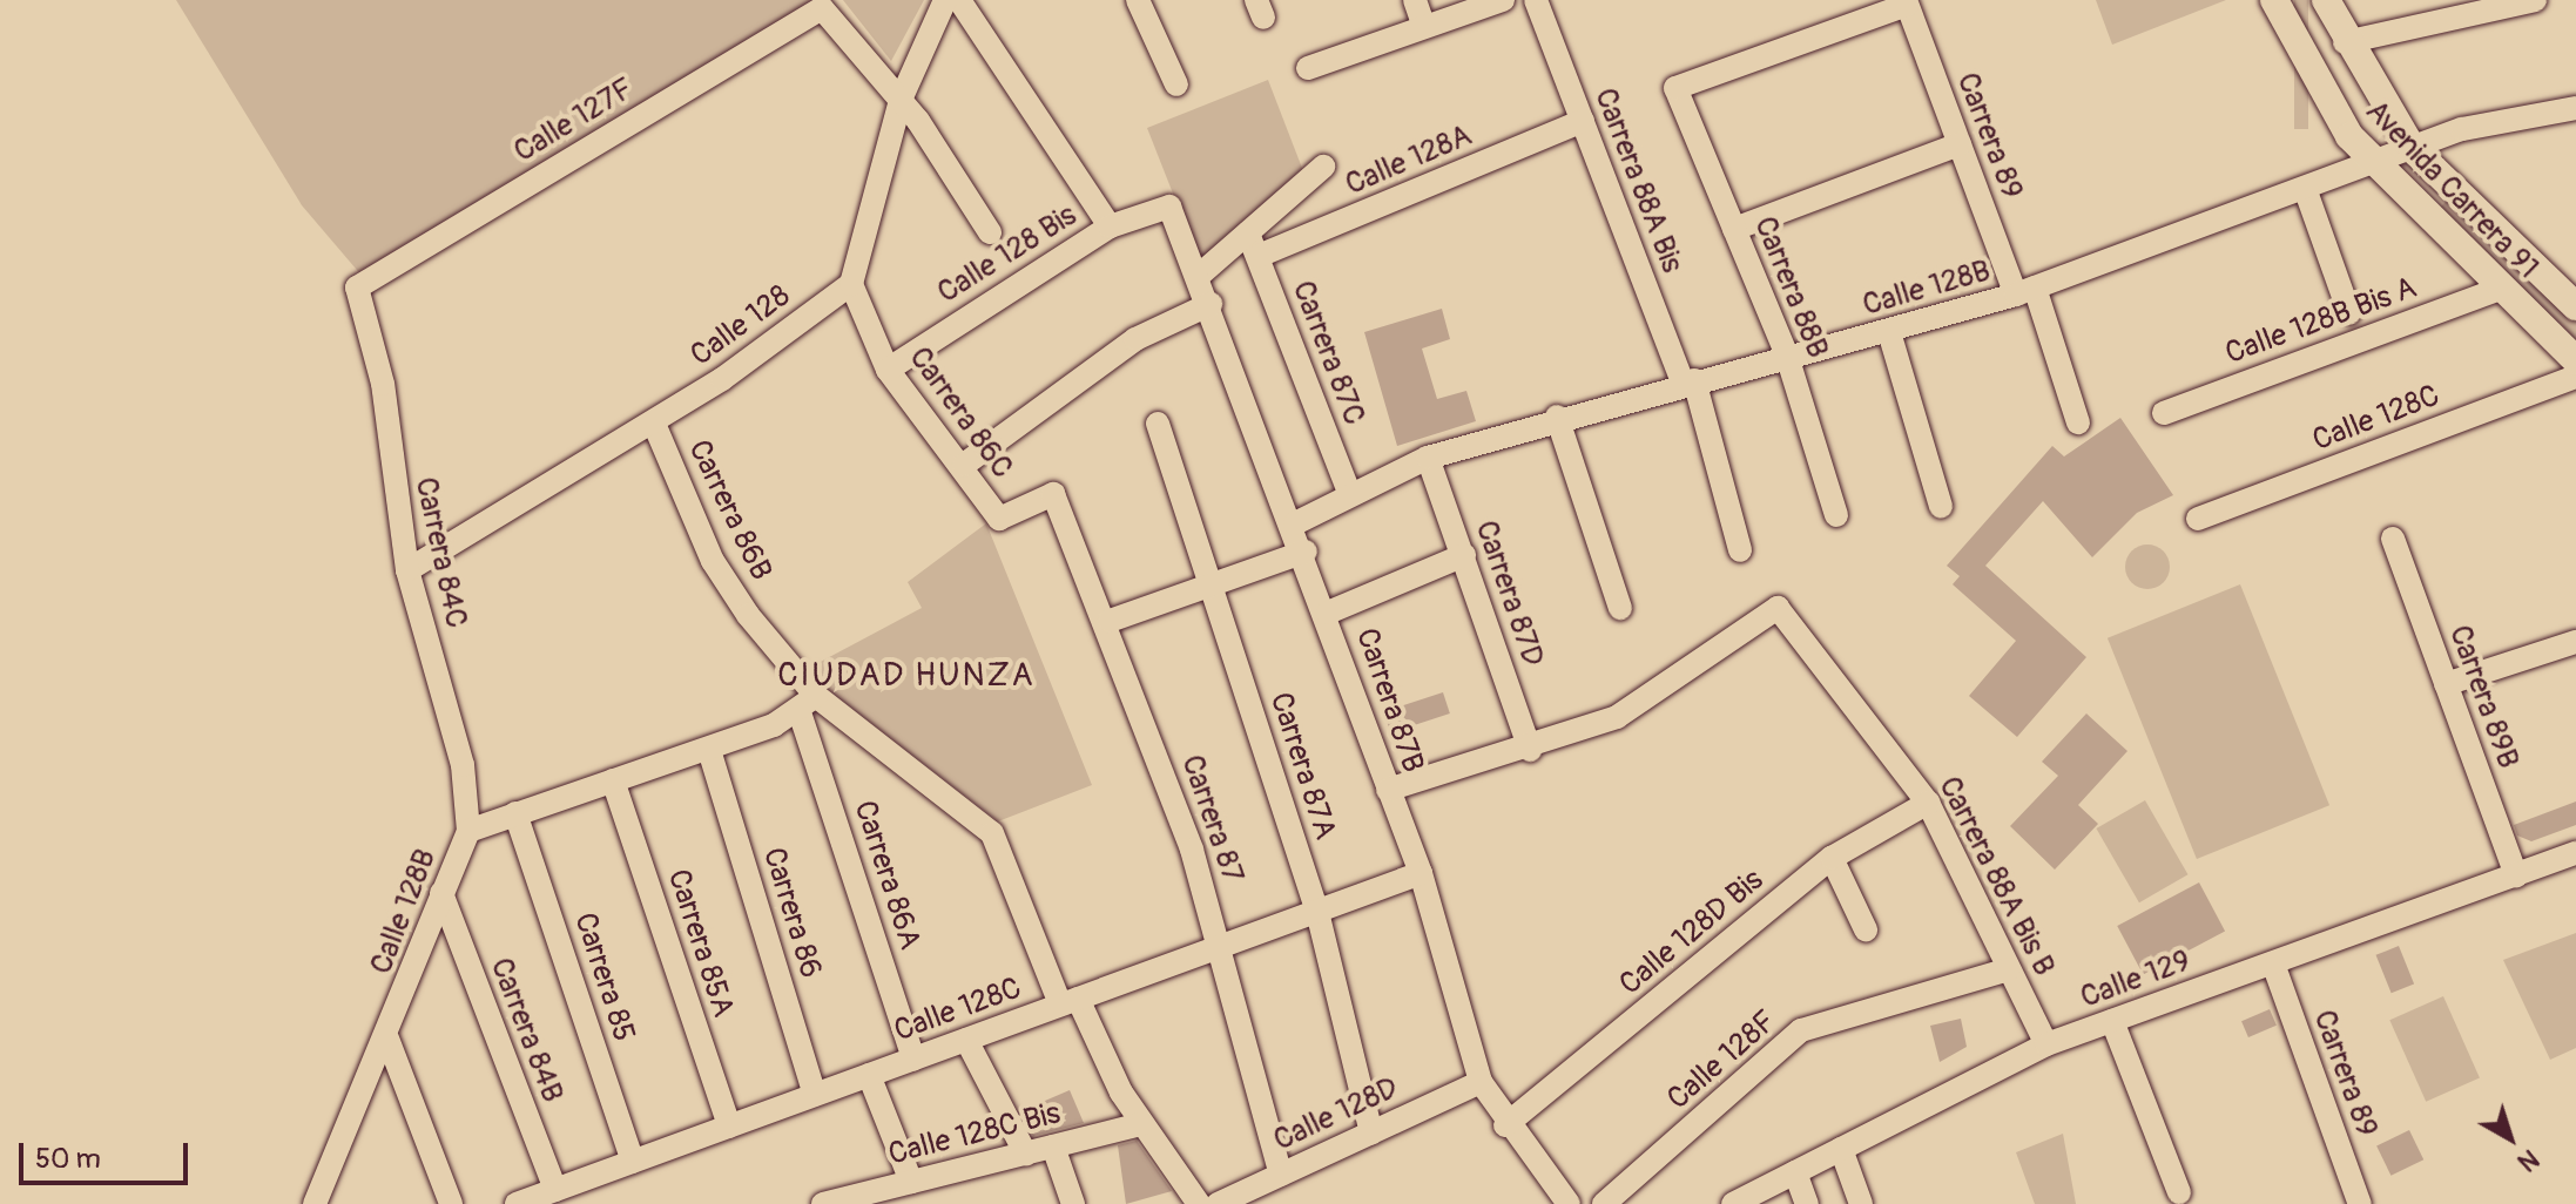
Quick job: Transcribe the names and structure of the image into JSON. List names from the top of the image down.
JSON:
{
  "streets": {
    "main road": ["Avenida Carrera 91"],
    "street": [
      "Calle 127F",
      "Carrera 89",
      "Calle 128A",
      "Carrera 88A Bis",
      "Calle 128 Bis",
      "Carrera 88B",
      "Calle 128B",
      "Calle 128B Bis A",
      "Calle 128",
      "Carrera 87C",
      "Carrera 86C",
      "Calle 128C",
      "Carrera 86B",
      "Carrera 84C",
      "Carrera 87D",
      "Carrera 89B",
      "Carrera 87B",
      "Carrera 87A",
      "Carrera 87",
      "Carrera 86A",
      "Carrera 88A Bis B",
      "Carrera 86",
      "Calle 128D Bis",
      "Carrera 85A",
      "Carrera 85",
      "Calle 129",
      "Carrera 84B",
      "Calle 128F",
      "Calle 128D",
      "Calle 128C Bis"
    ]
  },
  "crossings": [
    ["Calle 127F", "Calle 128 Bis"],
    ["Calle 127F", "Carrera 84C"],
    ["Carrera 89", "Carrera 88B"],
    ["Carrera 89", "Calle 128B"],
    ["Carrera 89", "Calle 129"],
    ["Calle 128A", "Carrera 88A Bis"],
    ["Calle 128A", "Carrera 87C"],
    ["Calle 128A", "Carrera 87B"],
    ["Carrera 88A Bis", "Calle 128B"],
    ["Avenida Carrera 91", "Calle 128B"],
    ["Avenida Carrera 91", "Calle 128B Bis A"],
    ["Calle 128 Bis", "Carrera 86C"],
    ["Calle 128 Bis", "Carrera 87B"],
    ["Carrera 88B", "Calle 128B"],
    ["Calle 128B", "Carrera 87C"],
    ["Calle 128B", "Carrera 86B"],
    ["Calle 128B", "Carrera 84C"],
    ["Calle 128B", "Carrera 87D"],
    ["Calle 128B", "Carrera 87B"],
    ["Calle 128B", "Carrera 86A"],
    ["Calle 128B", "Carrera 86"],
    ["Calle 128B", "Carrera 85A"],
    ["Calle 128B", "Carrera 85"],
    ["Calle 128B", "Carrera 84B"],
    ["Calle 128", "Carrera 86C"],
    ["Calle 128", "Carrera 86B"],
    ["Calle 128", "Carrera 84C"],
    ["Carrera 86C", "Carrera 87"],
    ["Calle 128C", "Carrera 86B"],
    ["Calle 128C", "Carrera 87B"],
    ["Calle 128C", "Carrera 87A"],
    ["Calle 128C", "Carrera 87"],
    ["Calle 128C", "Carrera 86A"],
    ["Calle 128C", "Carrera 86"],
    ["Calle 128C", "Carrera 85A"],
    ["Calle 128C", "Carrera 85"],
    ["Calle 128C", "Carrera 84B"],
    ["Carrera 86B", "Carrera 86A"],
    ["Carrera 86B", "Calle 128C Bis"],
    ["Carrera 87D", "Carrera 88A Bis B"],
    ["Carrera 89B", "Calle 129"],
    ["Carrera 87B", "Calle 128D Bis"],
    ["Carrera 87B", "Calle 128D"],
    ["Carrera 87A", "Calle 128D"],
    ["Carrera 87", "Calle 128D"],
    ["Carrera 88A Bis B", "Calle 128D Bis"],
    ["Carrera 88A Bis B", "Calle 129"],
    ["Carrera 88A Bis B", "Calle 128F"]
  ],
  "districts": ["CIUDAD HUNZA"],
  "scale_bar": "50 m",
  "north": "bottom right"
}
